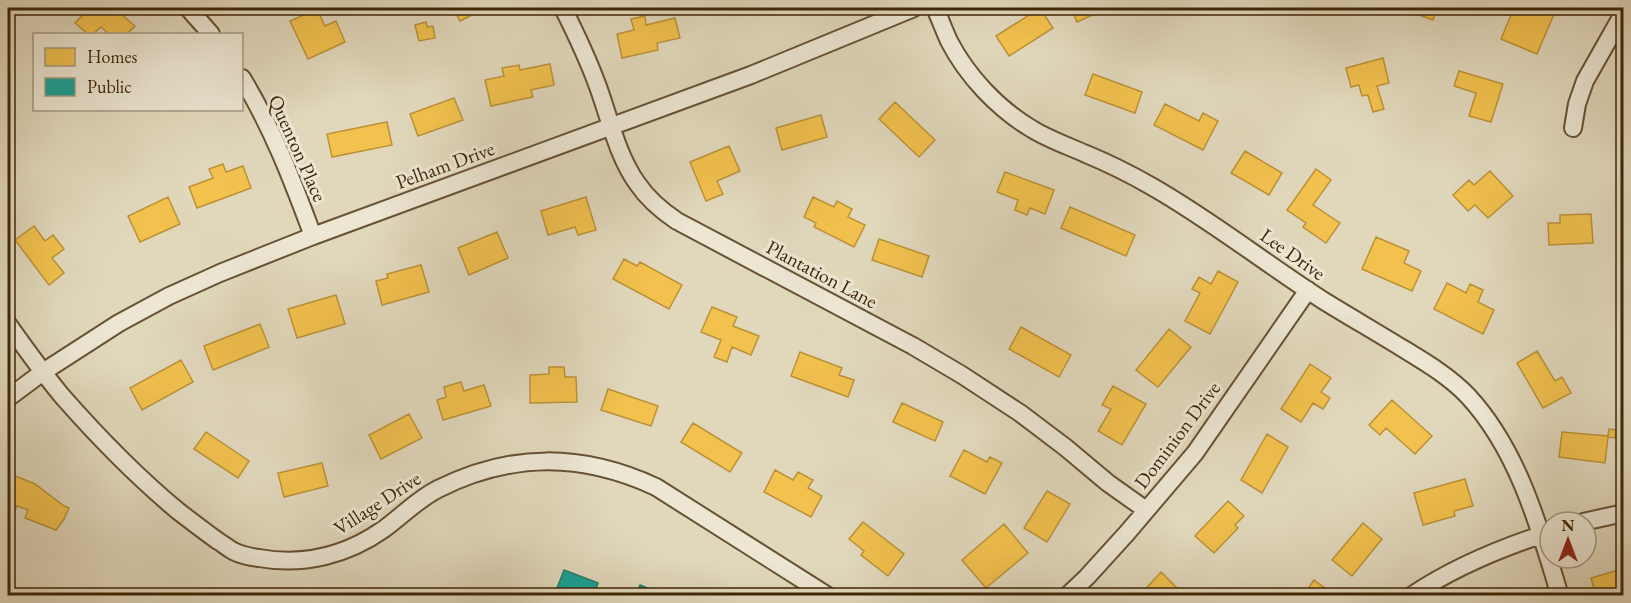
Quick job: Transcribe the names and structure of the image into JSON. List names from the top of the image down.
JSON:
{
  "streets": {
    "street": [
      "Quenton Place",
      "Pelham Drive",
      "Lee Drive",
      "Plantation Lane",
      "Dominion Drive",
      "Village Drive"
    ]
  },
  "crossings": [
    ["Quenton Place", "Pelham Drive"],
    ["Pelham Drive", "Plantation Lane"],
    ["Pelham Drive", "Village Drive"],
    ["Lee Drive", "Dominion Drive"],
    ["Plantation Lane", "Dominion Drive"]
  ],
  "legend": ["Homes", "Public"],
  "north": "top"
}
